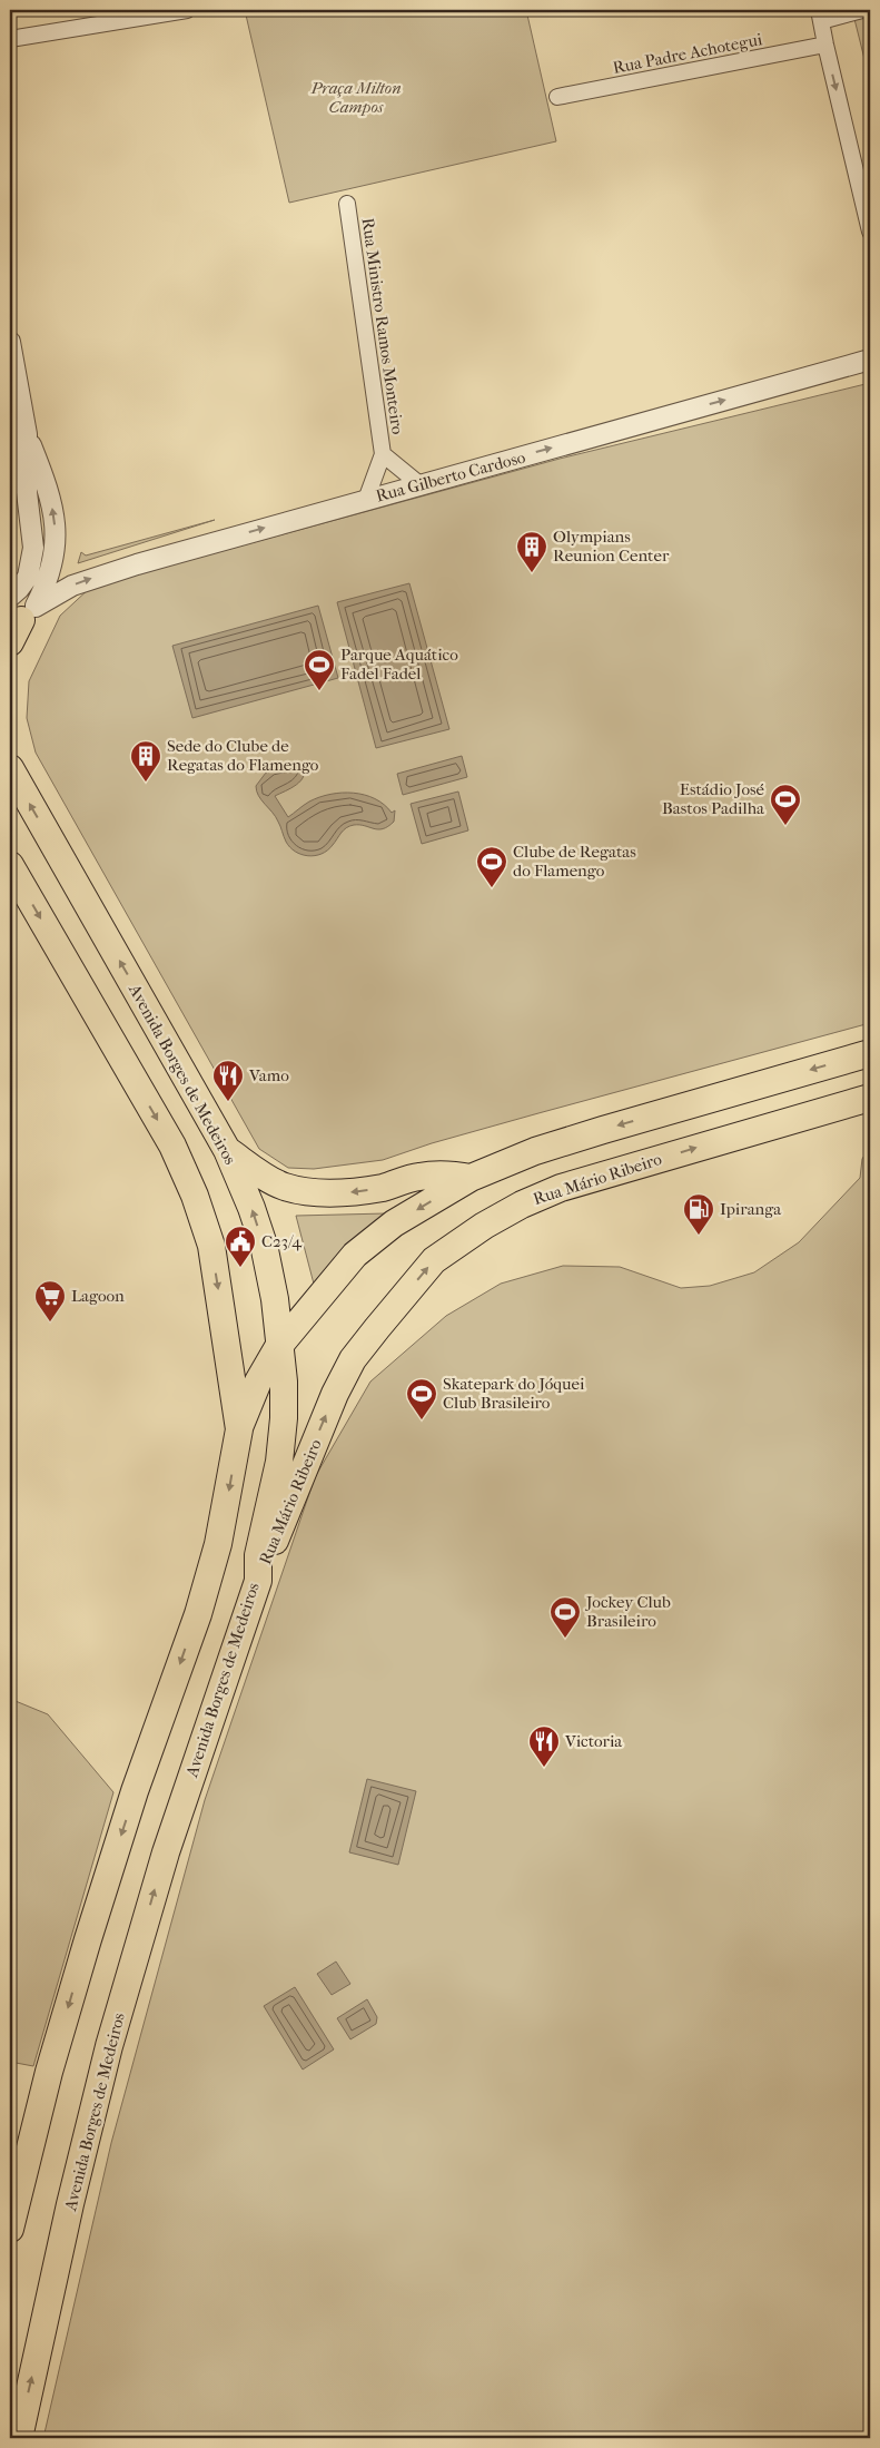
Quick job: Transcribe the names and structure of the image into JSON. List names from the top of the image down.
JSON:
{
  "streets": {
    "highway": ["Avenida Borges de Medeiros", "Rua Mário Ribeiro"],
    "street": ["Rua Padre Achotegui", "Rua Ministro Ramos Monteiro", "Rua Gilberto Cardoso"]
  },
  "crossings": [
    ["Rua Ministro Ramos Monteiro", "Rua Gilberto Cardoso"],
    ["Avenida Borges de Medeiros", "Rua Mário Ribeiro"]
  ],
  "one_way": ["Rua Gilberto Cardoso"],
  "parks": ["Praça Milton Campos"],
  "places": {
    "building": ["Olympians Reunion Center", "Sede do Clube de Regatas do Flamengo"],
    "sports": [
      "Parque Aquático Fadel Fadel",
      "Estádio José Bastos Padilha",
      "Clube de Regatas do Flamengo",
      "Skatepark do Jóquei Club Brasileiro",
      "Jockey Club Brasileiro"
    ],
    "restaurant": ["Vamo", "Victoria"],
    "fuel station": ["Ipiranga"],
    "public building": ["C23/4"],
    "supermarket": ["Lagoon"]
  }
}
